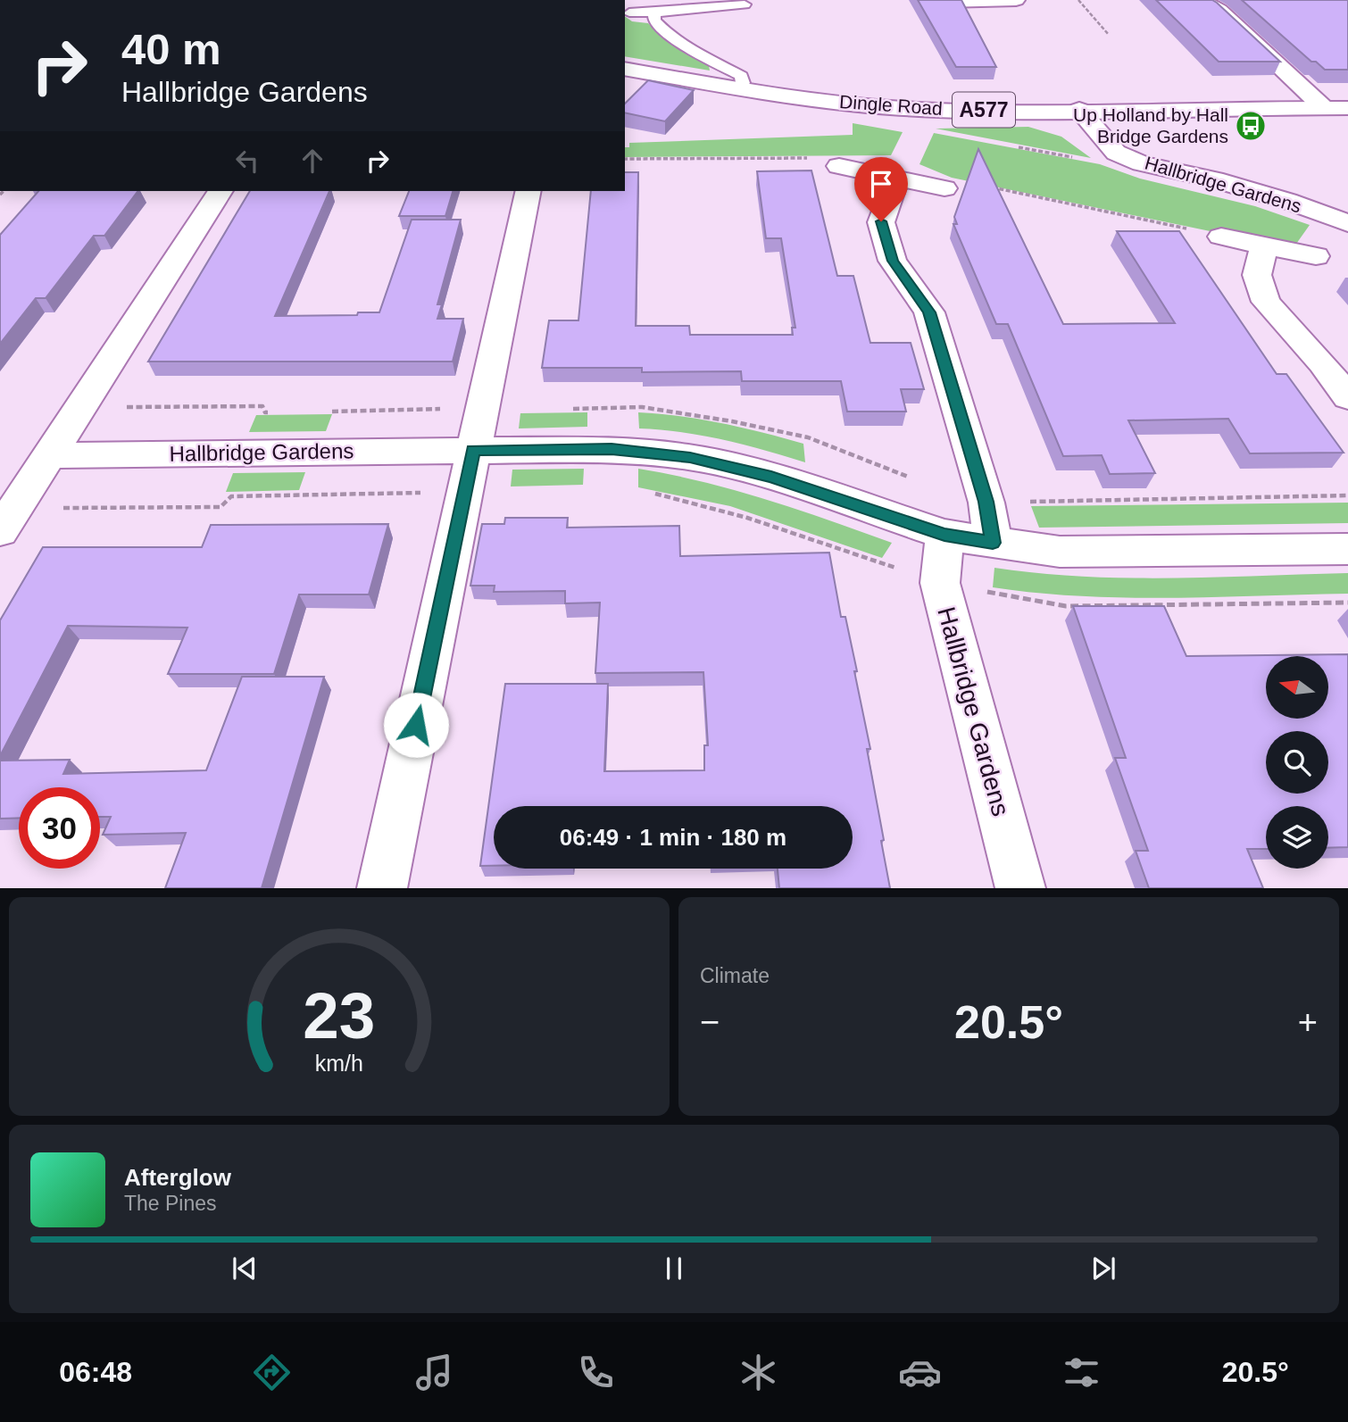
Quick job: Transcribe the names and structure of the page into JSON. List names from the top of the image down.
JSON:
{
  "streets": {
    "street": ["Dingle Road", "A577", "Hallbridge Gardens"]
  },
  "crossings": [
    ["Dingle Road", "Hallbridge Gardens"]
  ],
  "places": {
    "bus stop": ["Up Holland by Hall Bridge Gardens"]
  },
  "north": "left",
  "page": {
    "turn": ["40 m", "Hallbridge Gardens"],
    "limit": "30",
    "trip": "06:49 · 1 min · 180 m",
    "tile": "Climate",
    "heat": ["−", "20.5°", "+"],
    "song": ["Afterglow", "The Pines"],
    "tabs": ["06:48", "20.5°"],
    "gauge": ["23", "km/h"]
  }
}
